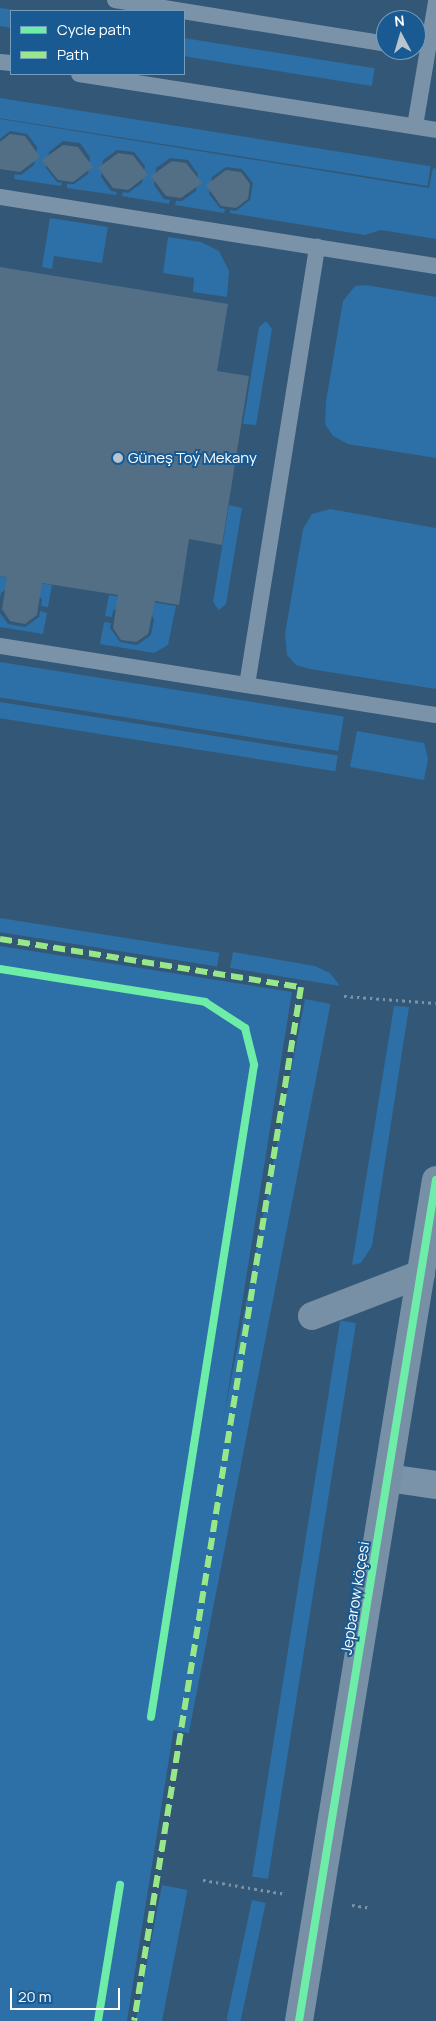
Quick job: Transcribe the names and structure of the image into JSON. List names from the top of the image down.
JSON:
{
  "streets": {
    "street": ["Jepbarow köçesi"]
  },
  "places": ["Güneş Toý Mekany"],
  "legend": ["Cycle path", "Path"],
  "scale_bar": "20 m",
  "north": "top"
}
